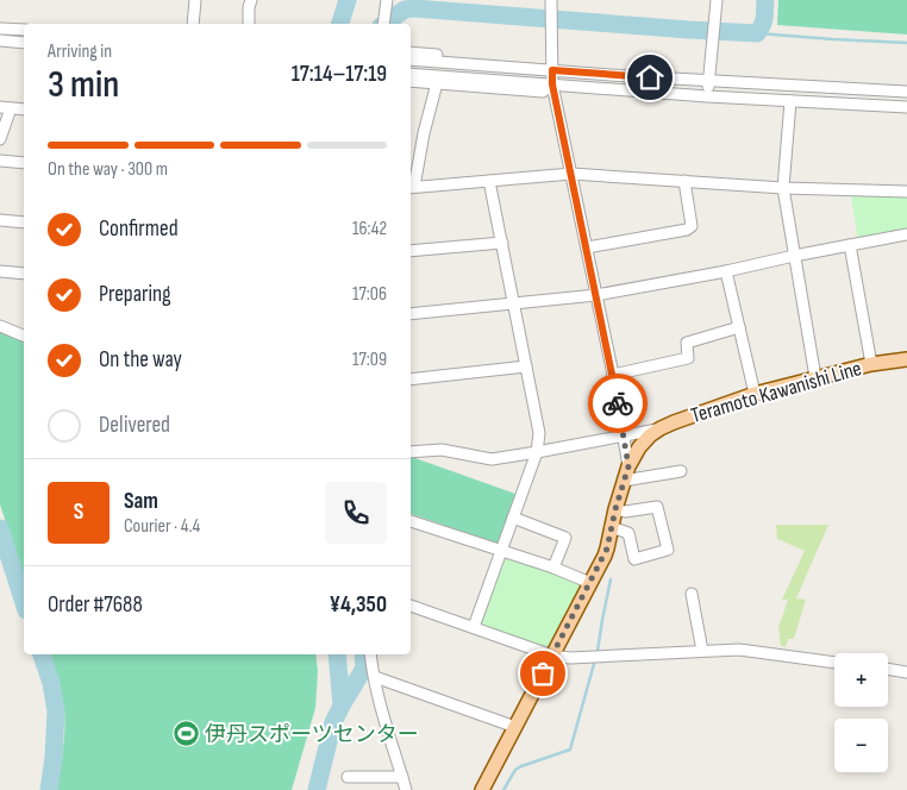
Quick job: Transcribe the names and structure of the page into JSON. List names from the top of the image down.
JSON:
{
  "streets": {
    "main road": ["Teramoto Kawanishi Line"]
  },
  "places": {
    "sports": ["伊丹スポーツセンター"]
  },
  "page": {
    "heading": ["3 min", "Arriving in", "17:14–17:19"],
    "panel": [
      "Sam",
      "Courier · 4.4",
      "Order #7688",
      "¥4,350"
    ],
    "bar": "On the way · 300 m",
    "list": [
      ["Confirmed", "16:42"],
      ["Preparing", "17:06"],
      ["On the way", "17:09"],
      "Delivered"
    ],
    "round": "S",
    "map_buttons": ["+", "−"]
  }
}
